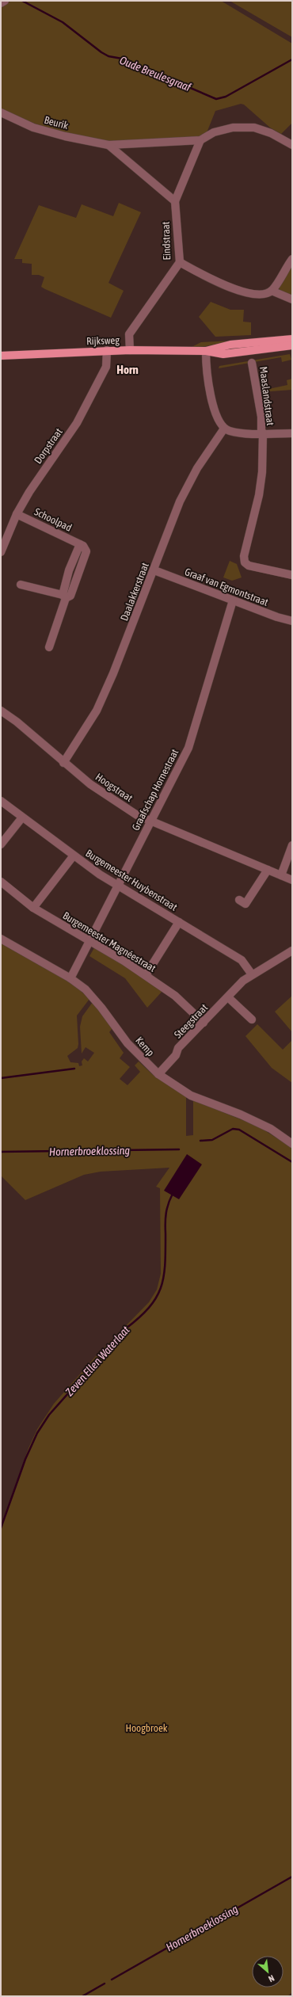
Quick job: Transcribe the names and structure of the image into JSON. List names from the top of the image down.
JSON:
{
  "streets": {
    "main road": ["Rijksweg"],
    "street": [
      "Beurik",
      "Eindstraat",
      "Maaslandstraat",
      "Dorpstraat",
      "Schoolpad",
      "Graaf van Egmontstraat",
      "Daalakkerstraat",
      "Hoogstraat",
      "Graafschap Hornestraat",
      "Burgemeester Huybenstraat",
      "Burgemeester Magnéestraat",
      "Steegstraat",
      "Kemp"
    ]
  },
  "crossings": [
    ["Beurik", "Eindstraat"],
    ["Eindstraat", "Rijksweg"],
    ["Rijksweg", "Dorpstraat"],
    ["Maaslandstraat", "Daalakkerstraat"],
    ["Dorpstraat", "Schoolpad"],
    ["Graaf van Egmontstraat", "Daalakkerstraat"],
    ["Graaf van Egmontstraat", "Graafschap Hornestraat"],
    ["Daalakkerstraat", "Hoogstraat"],
    ["Hoogstraat", "Graafschap Hornestraat"],
    ["Graafschap Hornestraat", "Burgemeester Huybenstraat"],
    ["Graafschap Hornestraat", "Burgemeester Magnéestraat"],
    ["Graafschap Hornestraat", "Kemp"],
    ["Burgemeester Huybenstraat", "Steegstraat"],
    ["Burgemeester Magnéestraat", "Steegstraat"],
    ["Steegstraat", "Kemp"]
  ],
  "districts": ["Horn"],
  "water": ["Oude Breulesgraaf", "Hornerbroeklossing", "Zeven Ellen Waterlaat"],
  "parks": ["Hoogbroek"],
  "north": "bottom right"
}
